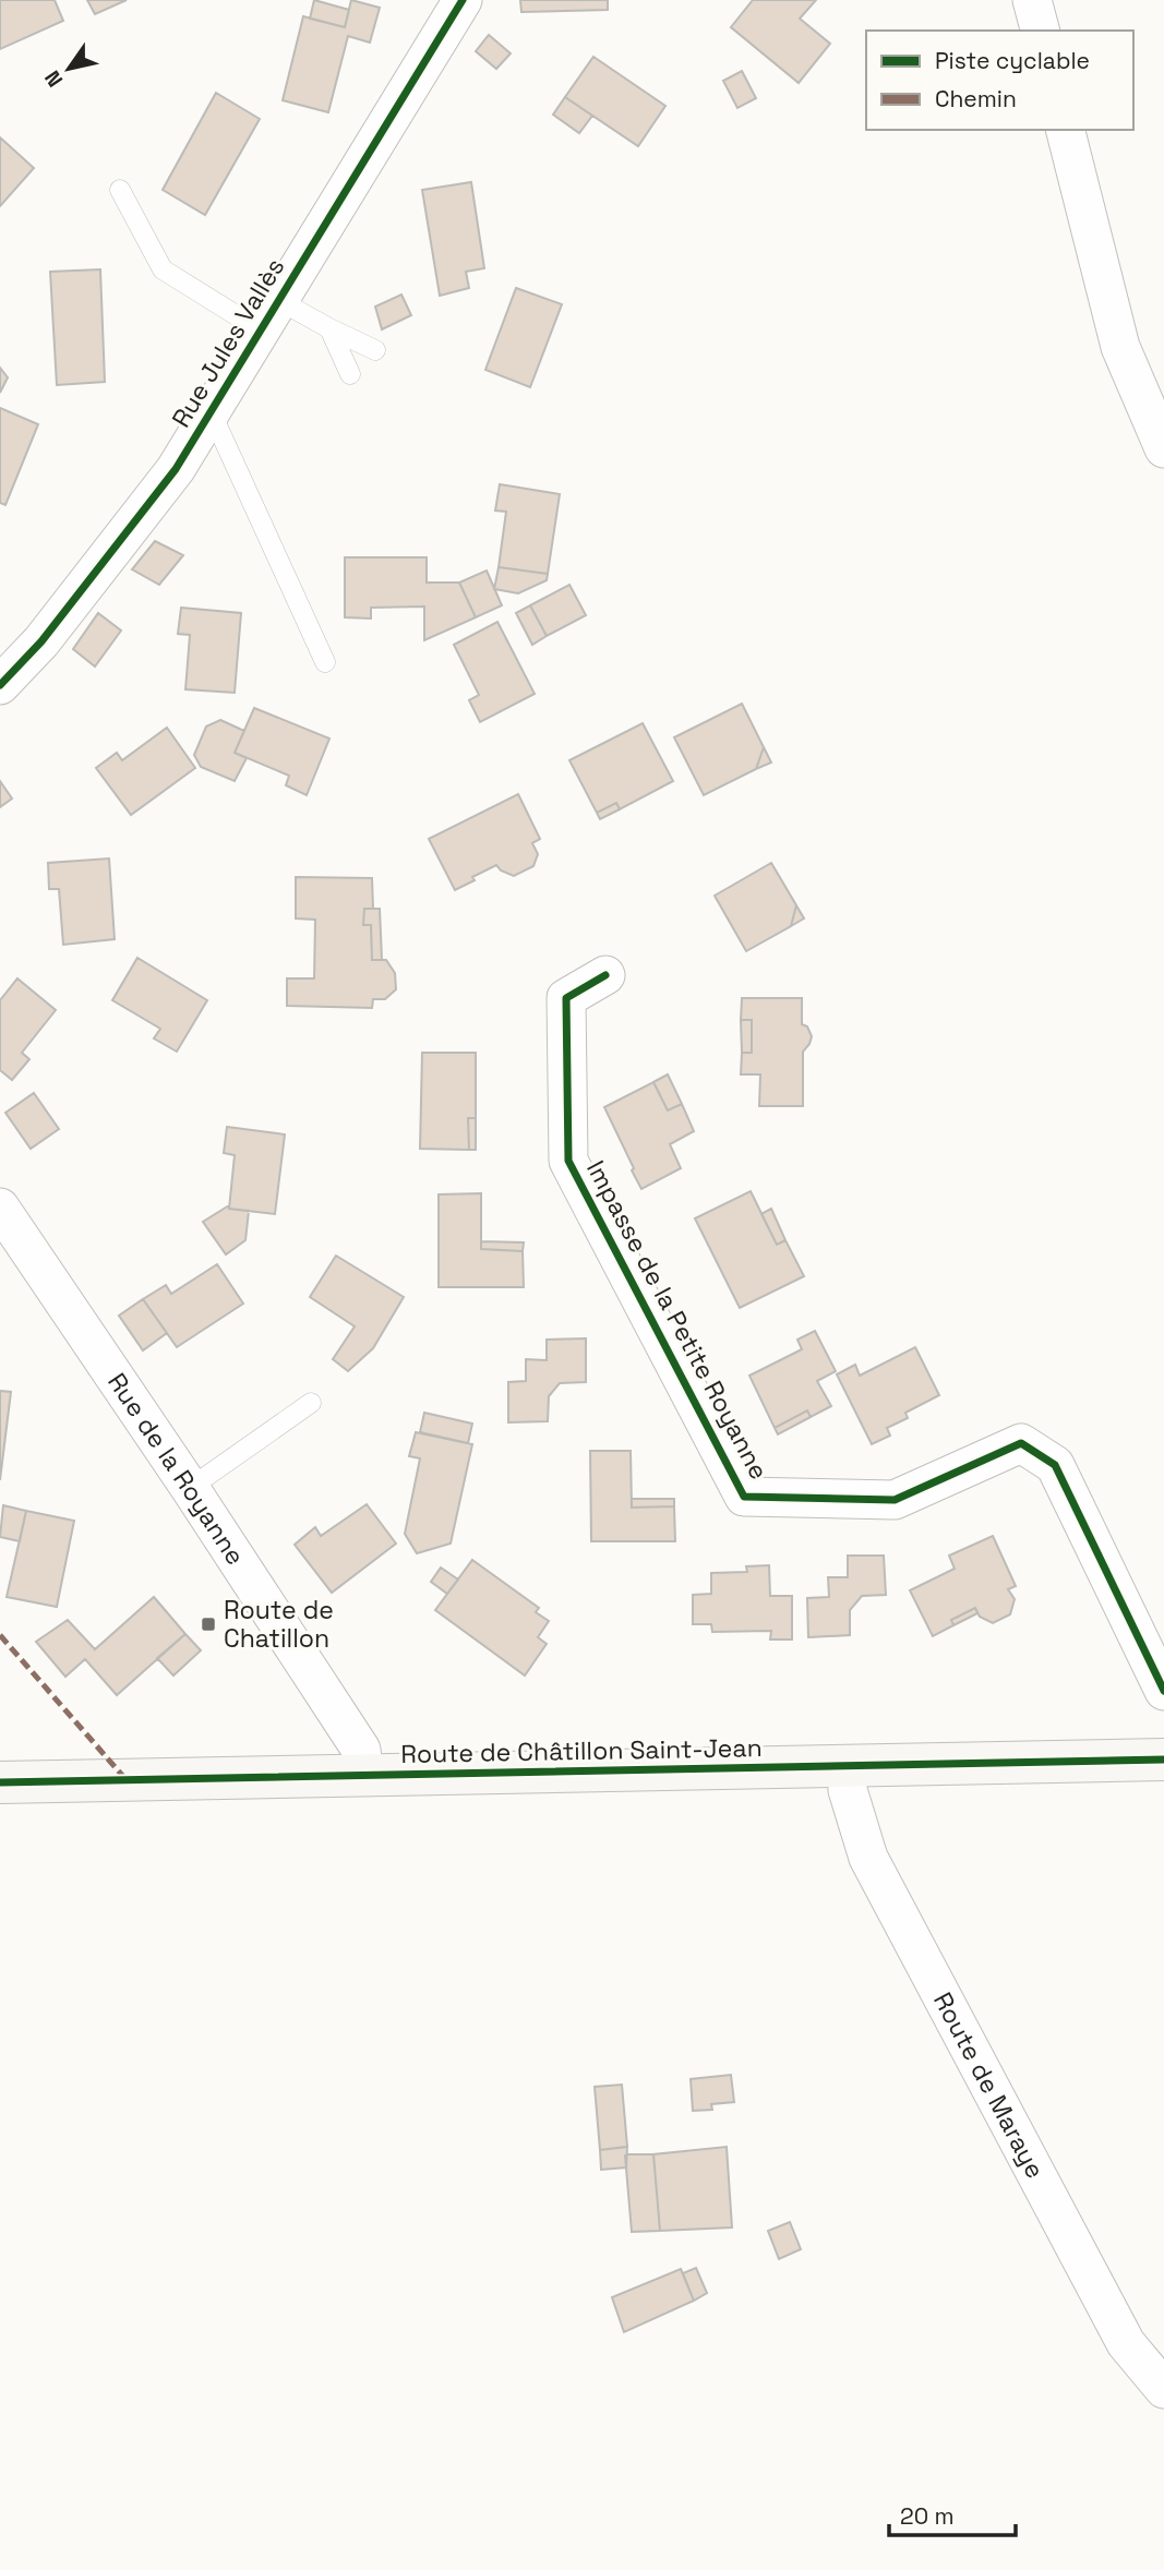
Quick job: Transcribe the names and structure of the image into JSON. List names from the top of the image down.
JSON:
{
  "streets": {
    "street": [
      "Rue Jules Vallès",
      "Impasse de la Petite Royanne",
      "Rue de la Royanne",
      "Route de Châtillon Saint-Jean",
      "Route de Maraye"
    ]
  },
  "crossings": [
    ["Rue de la Royanne", "Route de Châtillon Saint-Jean"],
    ["Route de Châtillon Saint-Jean", "Route de Maraye"]
  ],
  "places": {
    "transit": ["Route de Chatillon"]
  },
  "legend": ["Piste cyclable", "Chemin"],
  "scale_bar": "20 m",
  "north": "bottom left"
}
